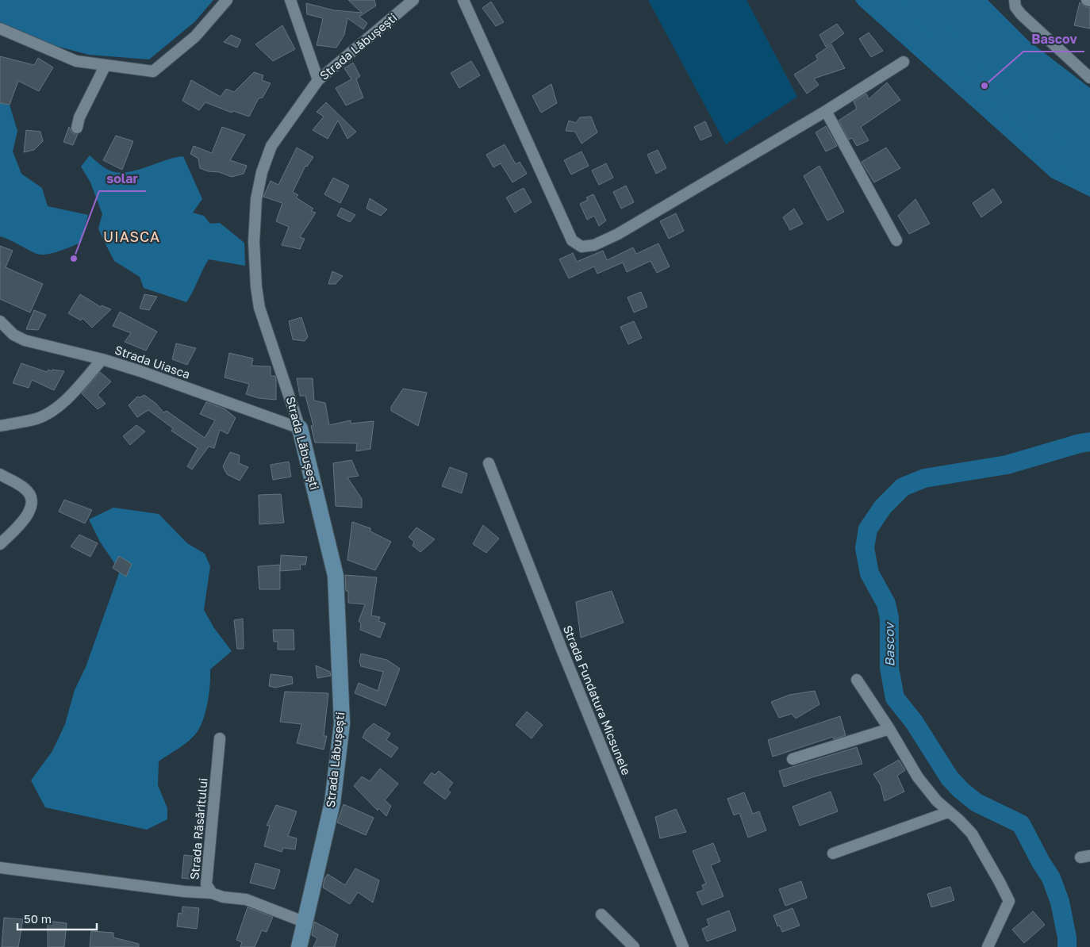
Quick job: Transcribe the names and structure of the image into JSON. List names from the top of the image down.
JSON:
{
  "streets": {
    "street": [
      "Strada Lăbușești",
      "Strada Uiasca",
      "Strada Fundatura Micsunele",
      "Strada Răsăritului"
    ]
  },
  "crossings": [
    ["Strada Lăbușești", "Strada Uiasca"],
    ["Strada Lăbușești", "Strada Răsăritului"]
  ],
  "districts": ["UIASCA"],
  "water": ["Bascov"],
  "places": ["Bascov", "solar"],
  "scale_bar": "50 m"
}
